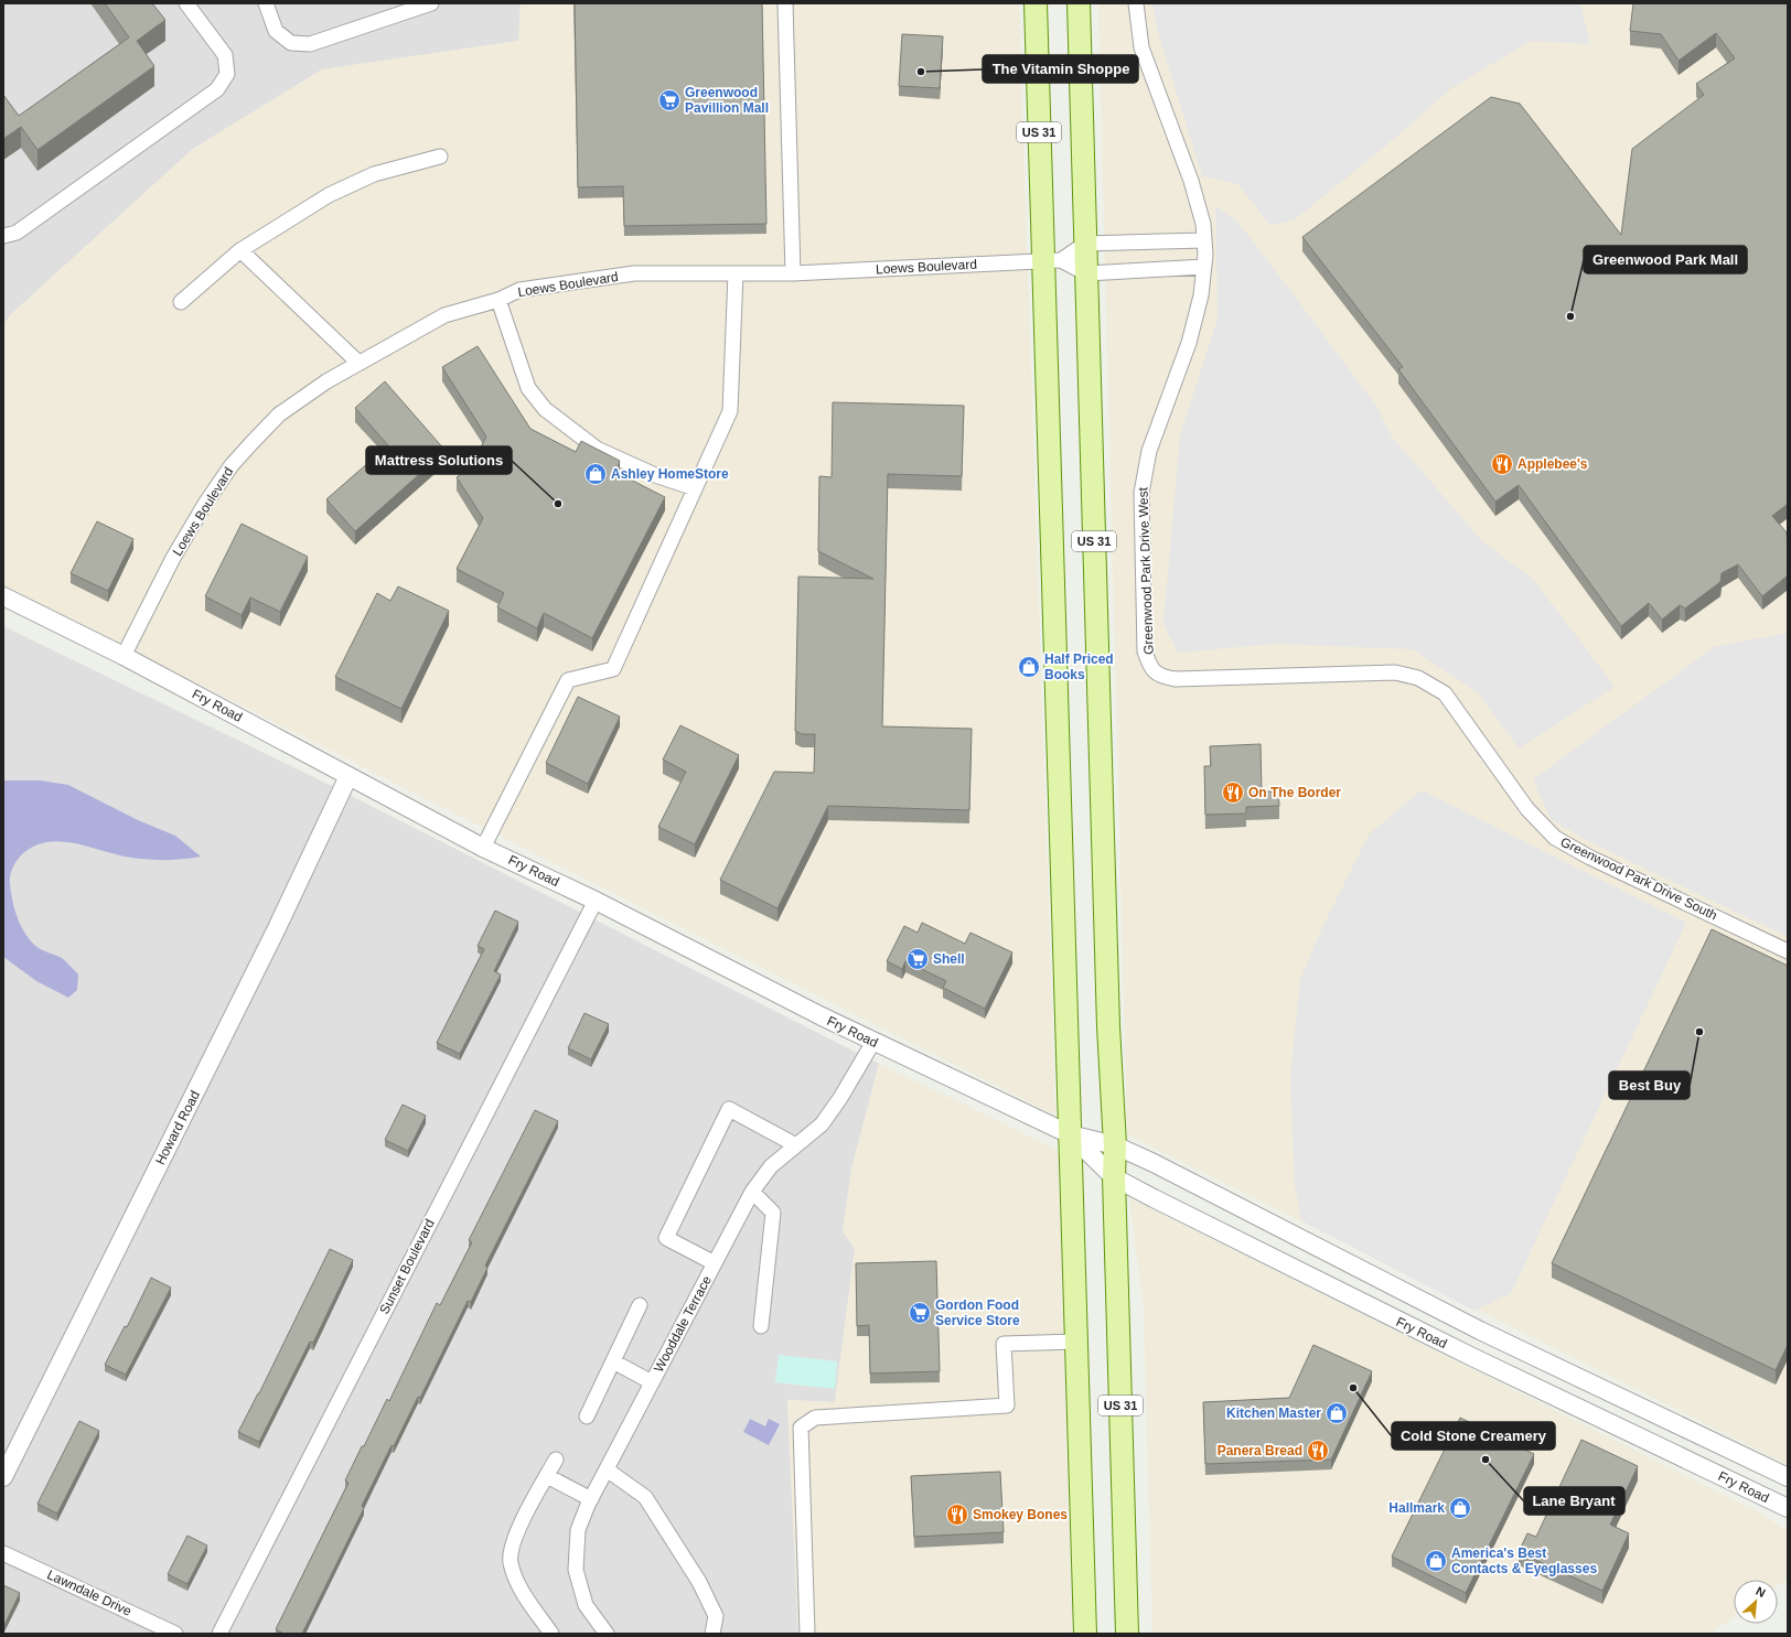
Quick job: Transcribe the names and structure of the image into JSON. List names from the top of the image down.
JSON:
{
  "streets": {
    "main road": ["US 31"],
    "street": [
      "Loews Boulevard",
      "Greenwood Park Drive West",
      "Fry Road",
      "Greenwood Park Drive South",
      "Howard Road",
      "Sunset Boulevard",
      "Wooddale Terrace",
      "Lawndale Drive"
    ]
  },
  "crossings": [
    ["US 31", "Loews Boulevard"],
    ["US 31", "Fry Road"],
    ["Loews Boulevard", "Fry Road"],
    ["Greenwood Park Drive West", "Greenwood Park Drive South"],
    ["Fry Road", "Howard Road"],
    ["Fry Road", "Sunset Boulevard"],
    ["Fry Road", "Wooddale Terrace"]
  ],
  "places": {
    "other": [
      "The Vitamin Shoppe",
      "Greenwood Park Mall",
      "Mattress Solutions",
      "Best Buy",
      "Cold Stone Creamery",
      "Lane Bryant"
    ],
    "supermarket": ["Greenwood Pavillion Mall", "Shell", "Gordon Food Service Store"],
    "restaurant": [
      "Applebee's",
      "On The Border",
      "Panera Bread",
      "Smokey Bones"
    ],
    "shop": [
      "Ashley HomeStore",
      "Half Priced Books",
      "Kitchen Master",
      "Hallmark",
      "America's Best Contacts & Eyeglasses"
    ]
  },
  "north": "top right"
}
